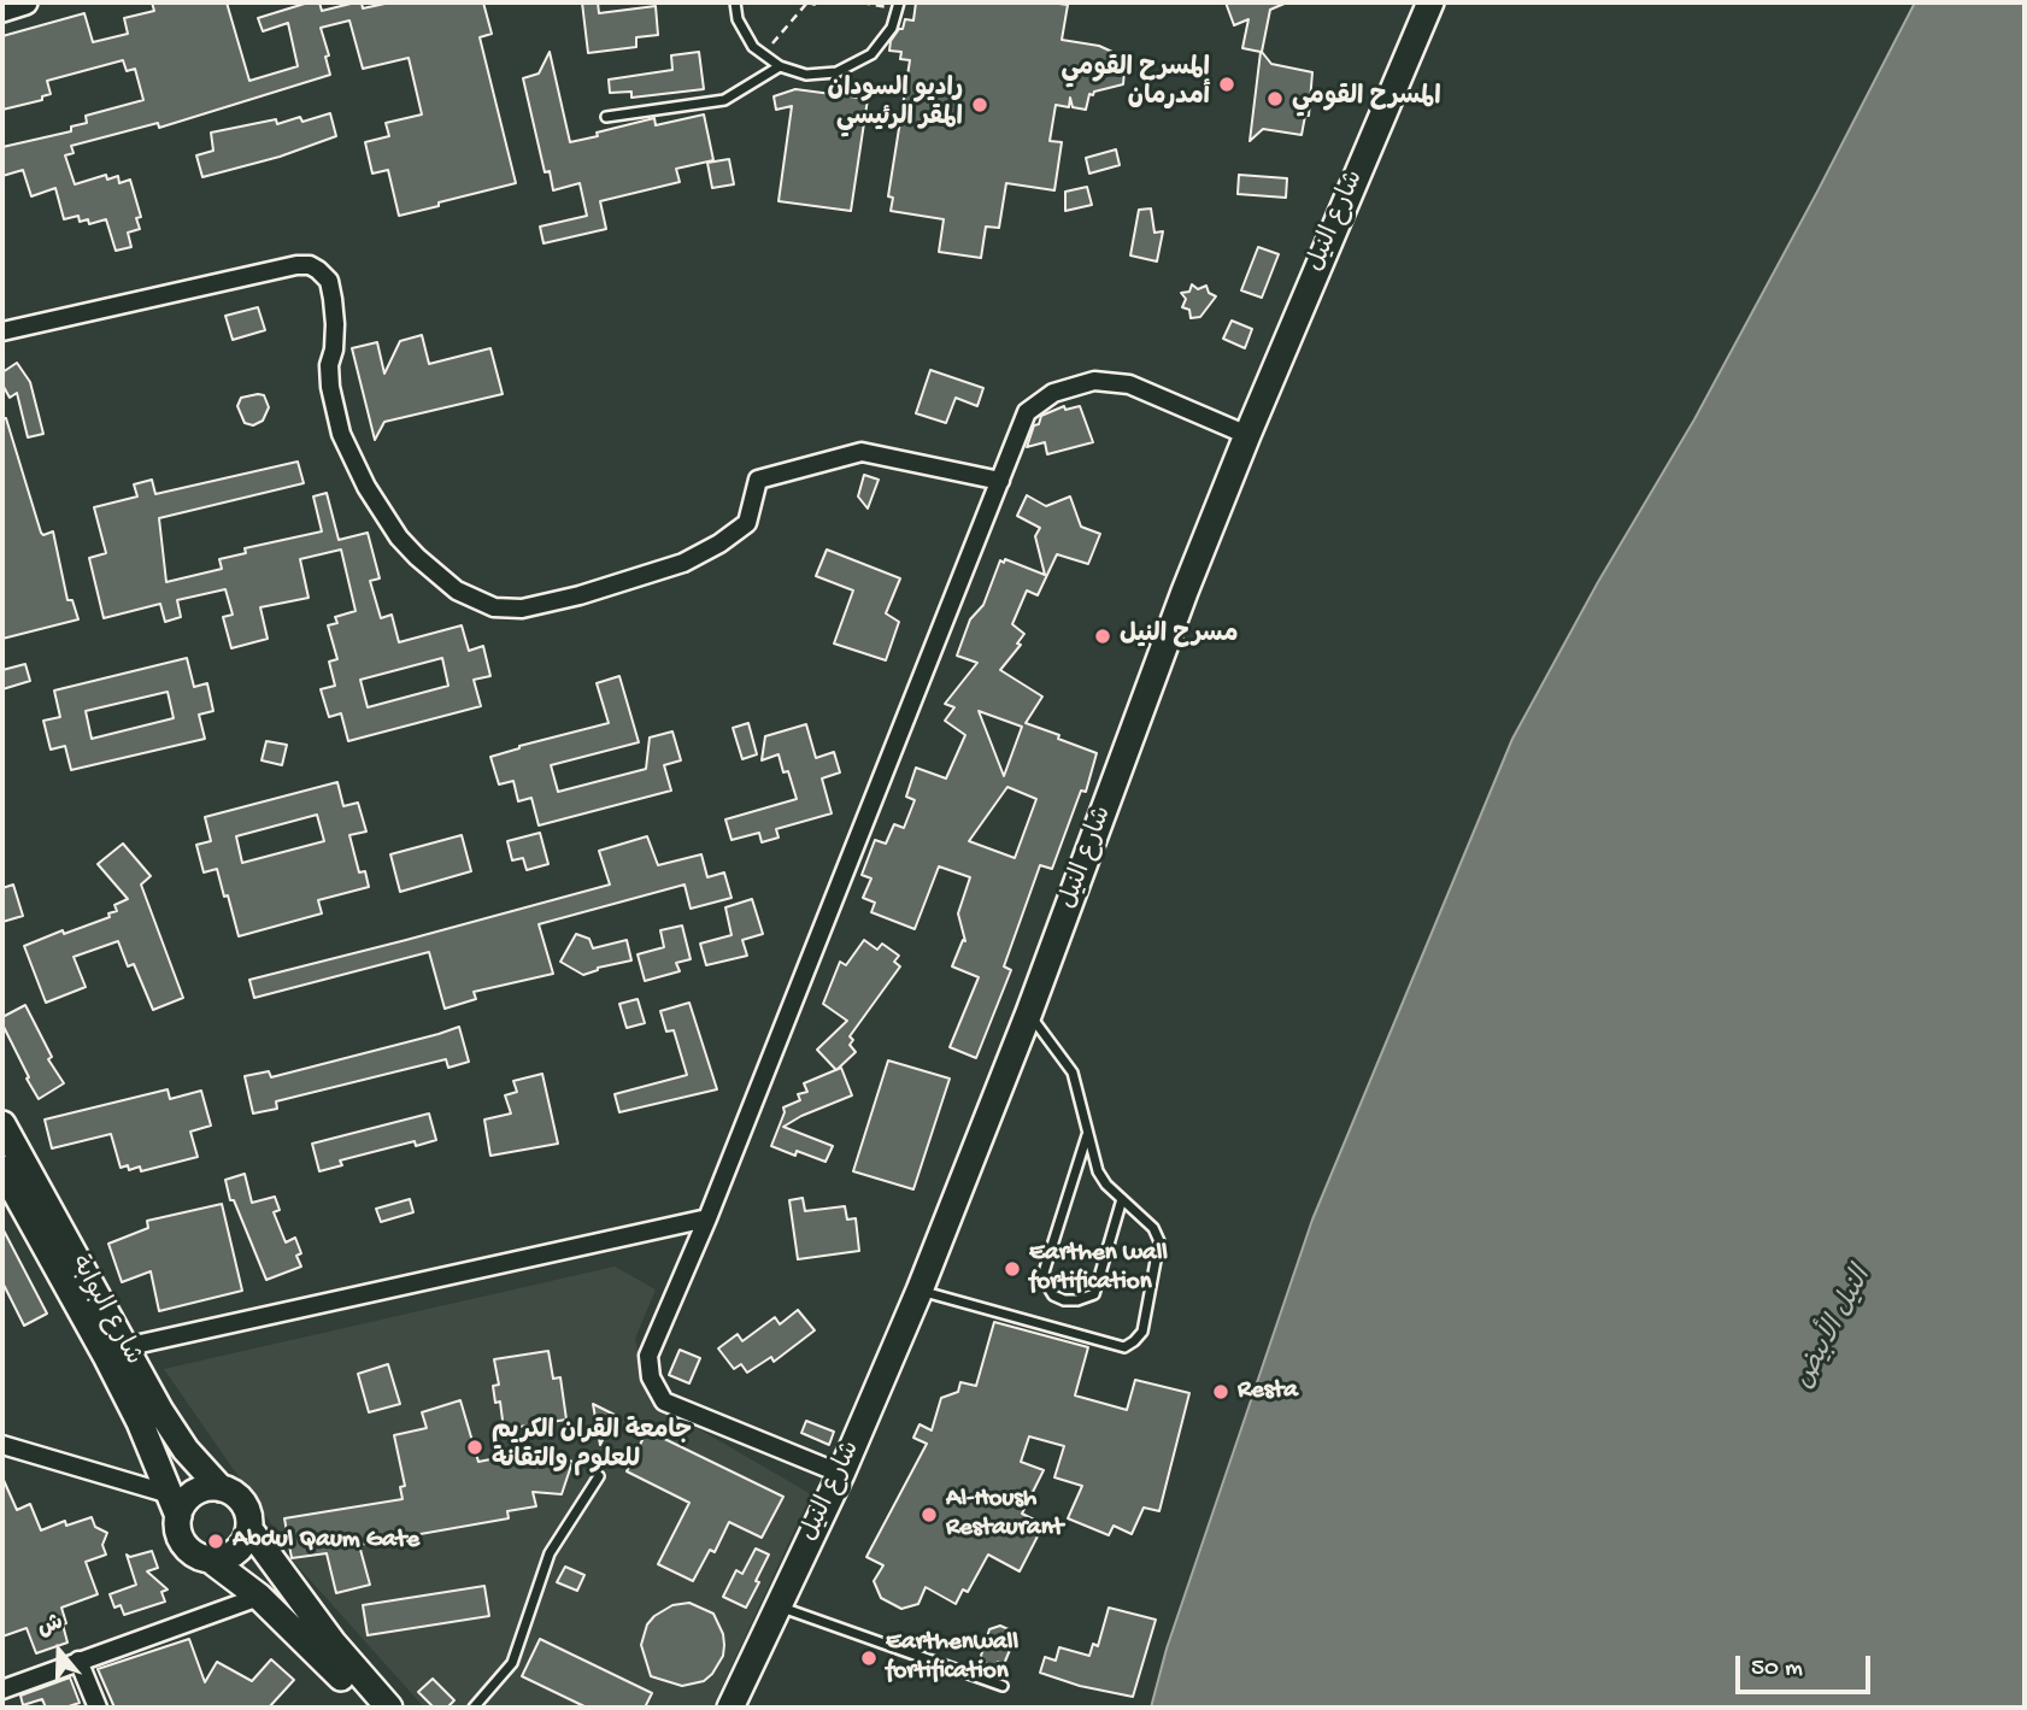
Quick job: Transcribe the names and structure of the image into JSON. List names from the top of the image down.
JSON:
{
  "streets": {
    "main road": ["شارع النيل", "شارع البوابة"]
  },
  "water": ["النيل الأبيض"],
  "places": [
    "المسرح القومي أمدرمان",
    "المسرح القومي",
    "راديو السودان المقر الرئيسي",
    "مسرح النيل",
    "Earthen wall fortification",
    "Resta",
    "جامعة القران الكريم للعلوم والتقانة",
    "Al-Housh Restaurant",
    "Abdul Qaum Gate",
    "Earthenwall fortification"
  ],
  "scale_bar": "50 m",
  "north": "top"
}
